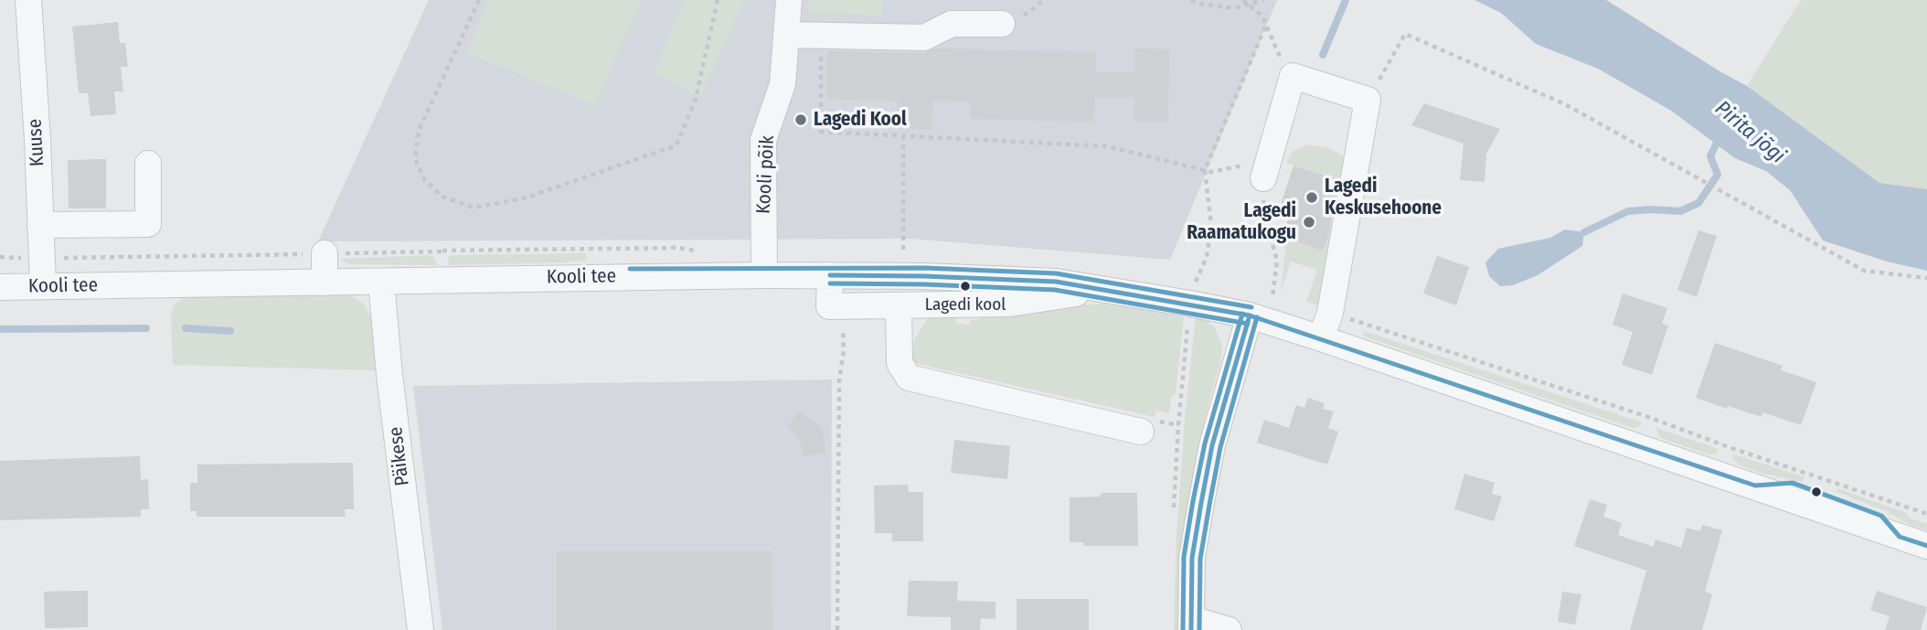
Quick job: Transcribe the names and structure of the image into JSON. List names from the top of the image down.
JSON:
{
  "streets": {
    "street": [
      "Kuuse",
      "Kooli põik",
      "Kooli tee",
      "Päikese"
    ]
  },
  "crossings": [
    ["Kuuse", "Kooli tee"],
    ["Kooli põik", "Kooli tee"],
    ["Kooli tee", "Päikese"]
  ],
  "water": ["Pirita jõgi"],
  "places": [
    "Lagedi Kool",
    "Lagedi Keskusehoone",
    "Lagedi Raamatukogu",
    "Lagedi kool"
  ]
}
